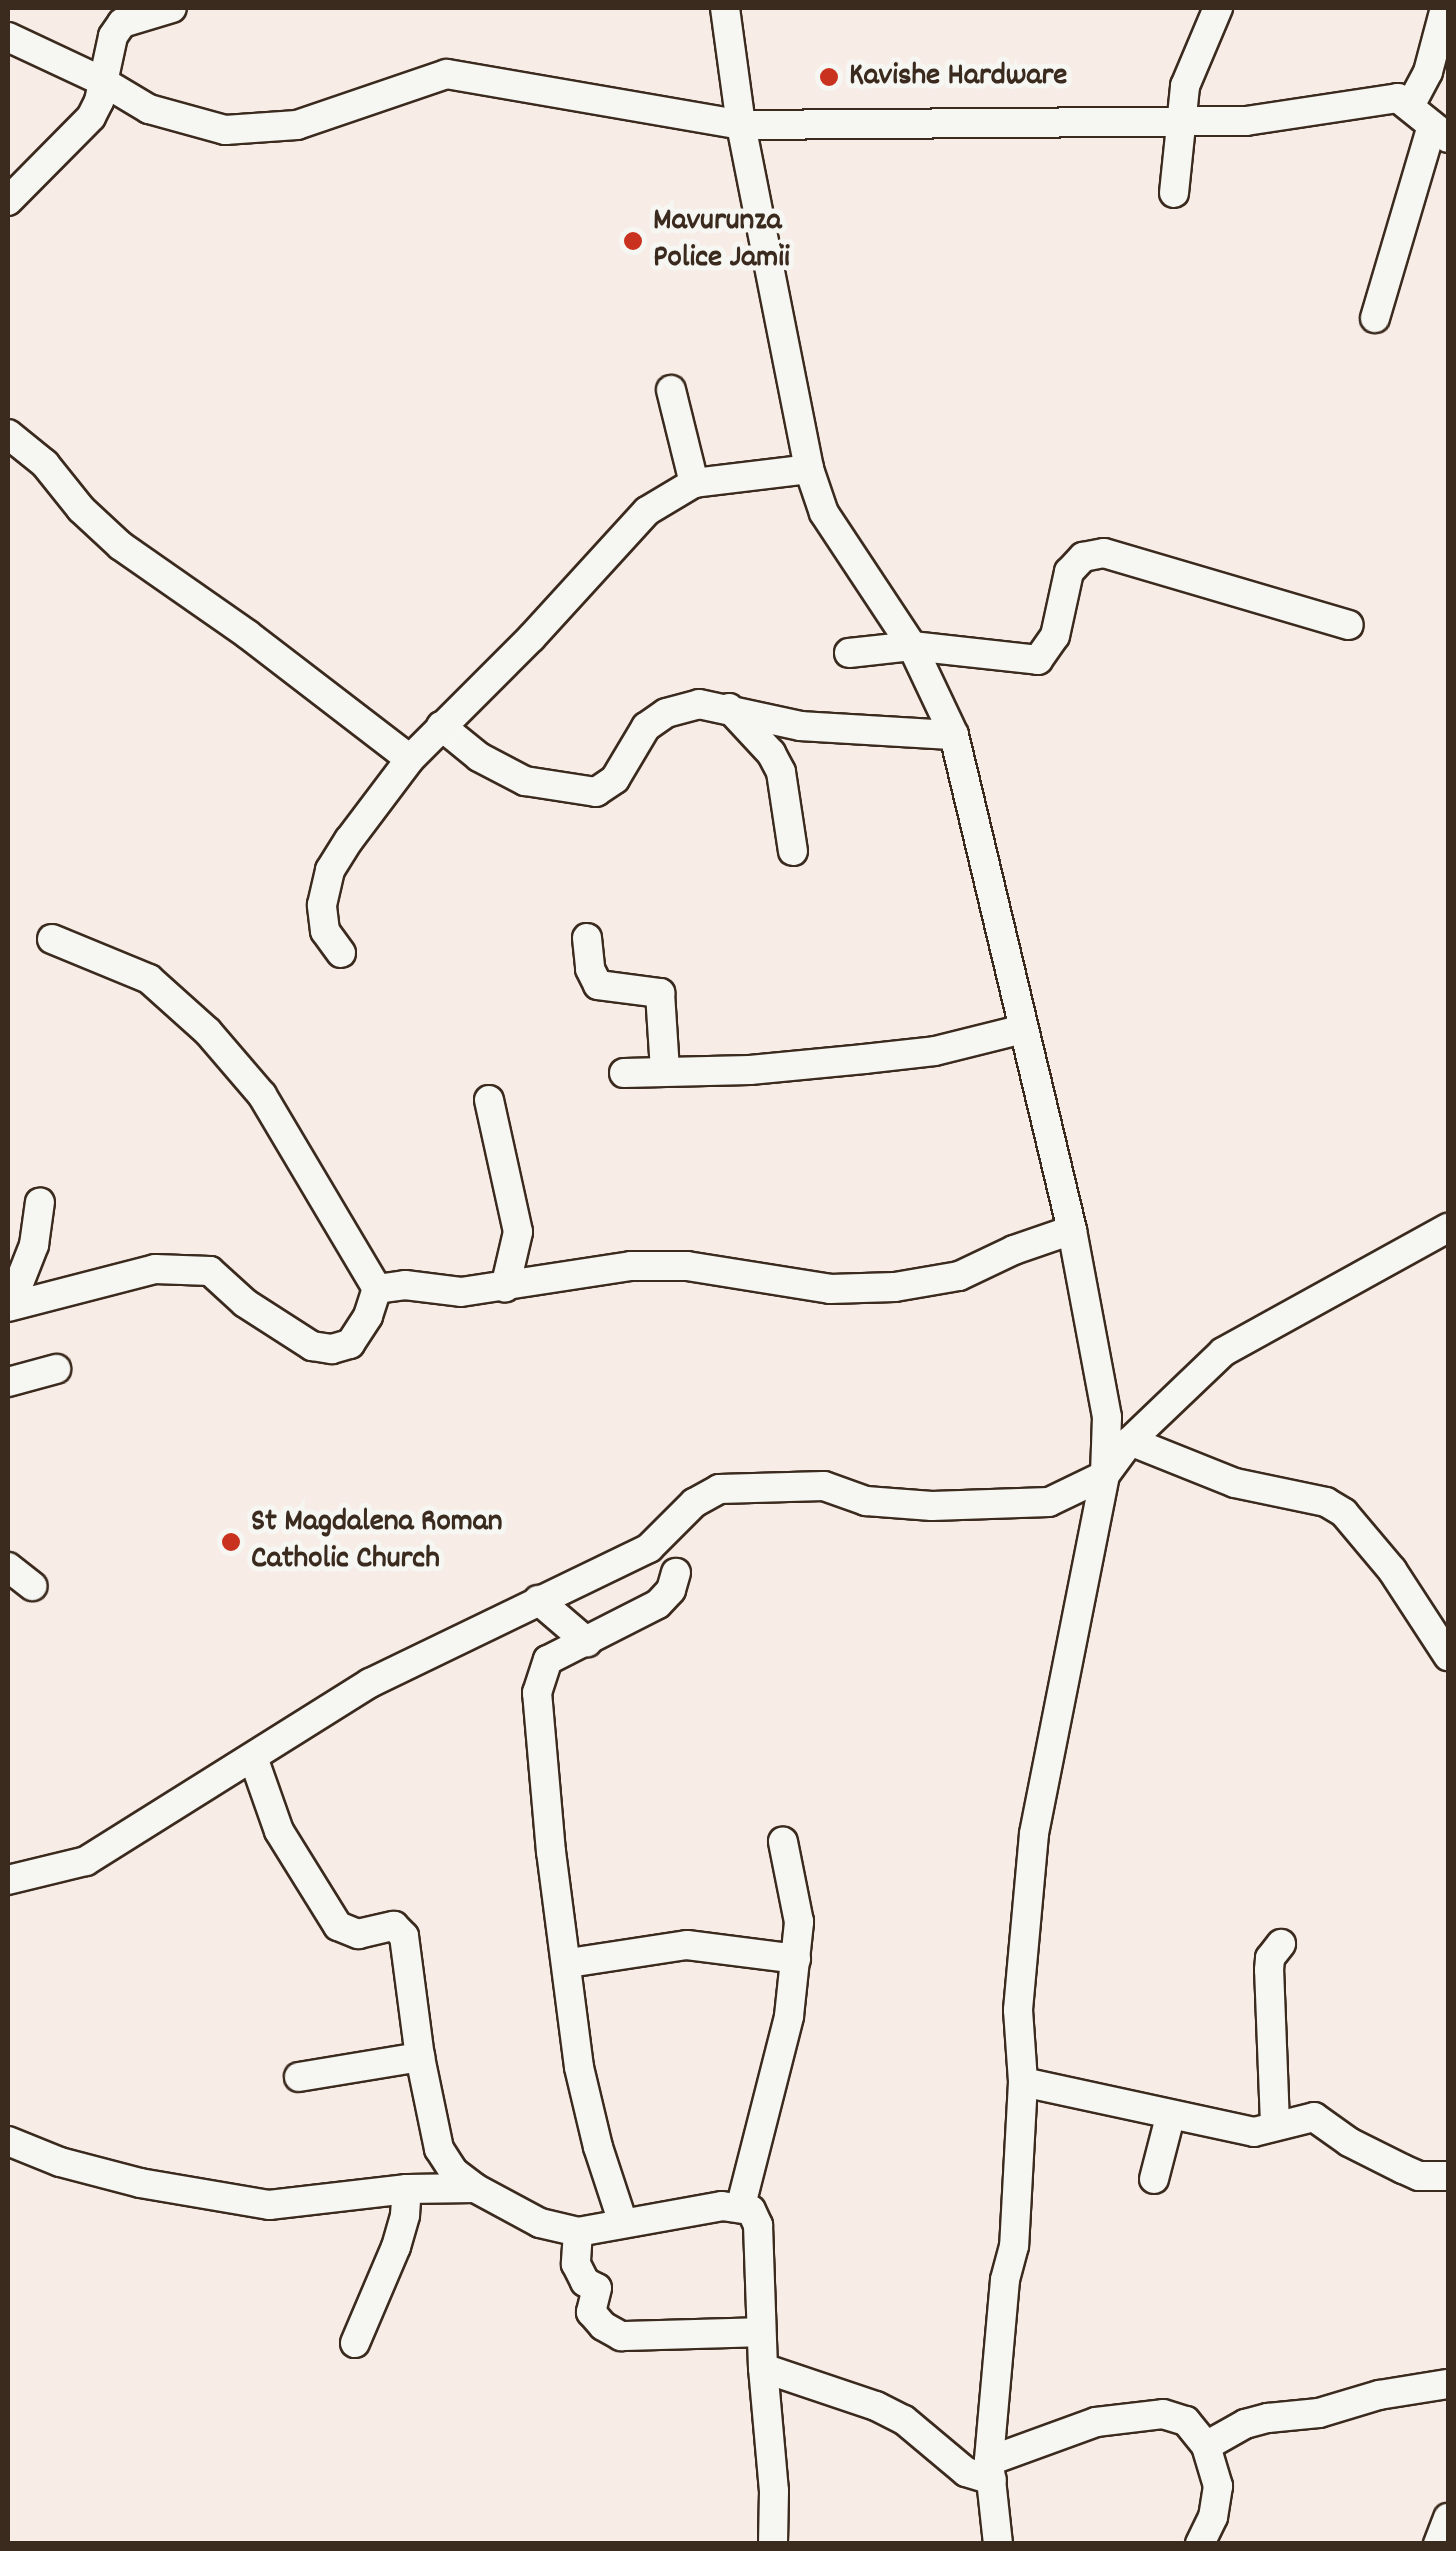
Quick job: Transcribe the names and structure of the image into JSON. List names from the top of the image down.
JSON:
{
  "places": ["Kavishe Hardware", "Mavurunza Police Jamii", "St Magdalena Roman Catholic Church"]
}
